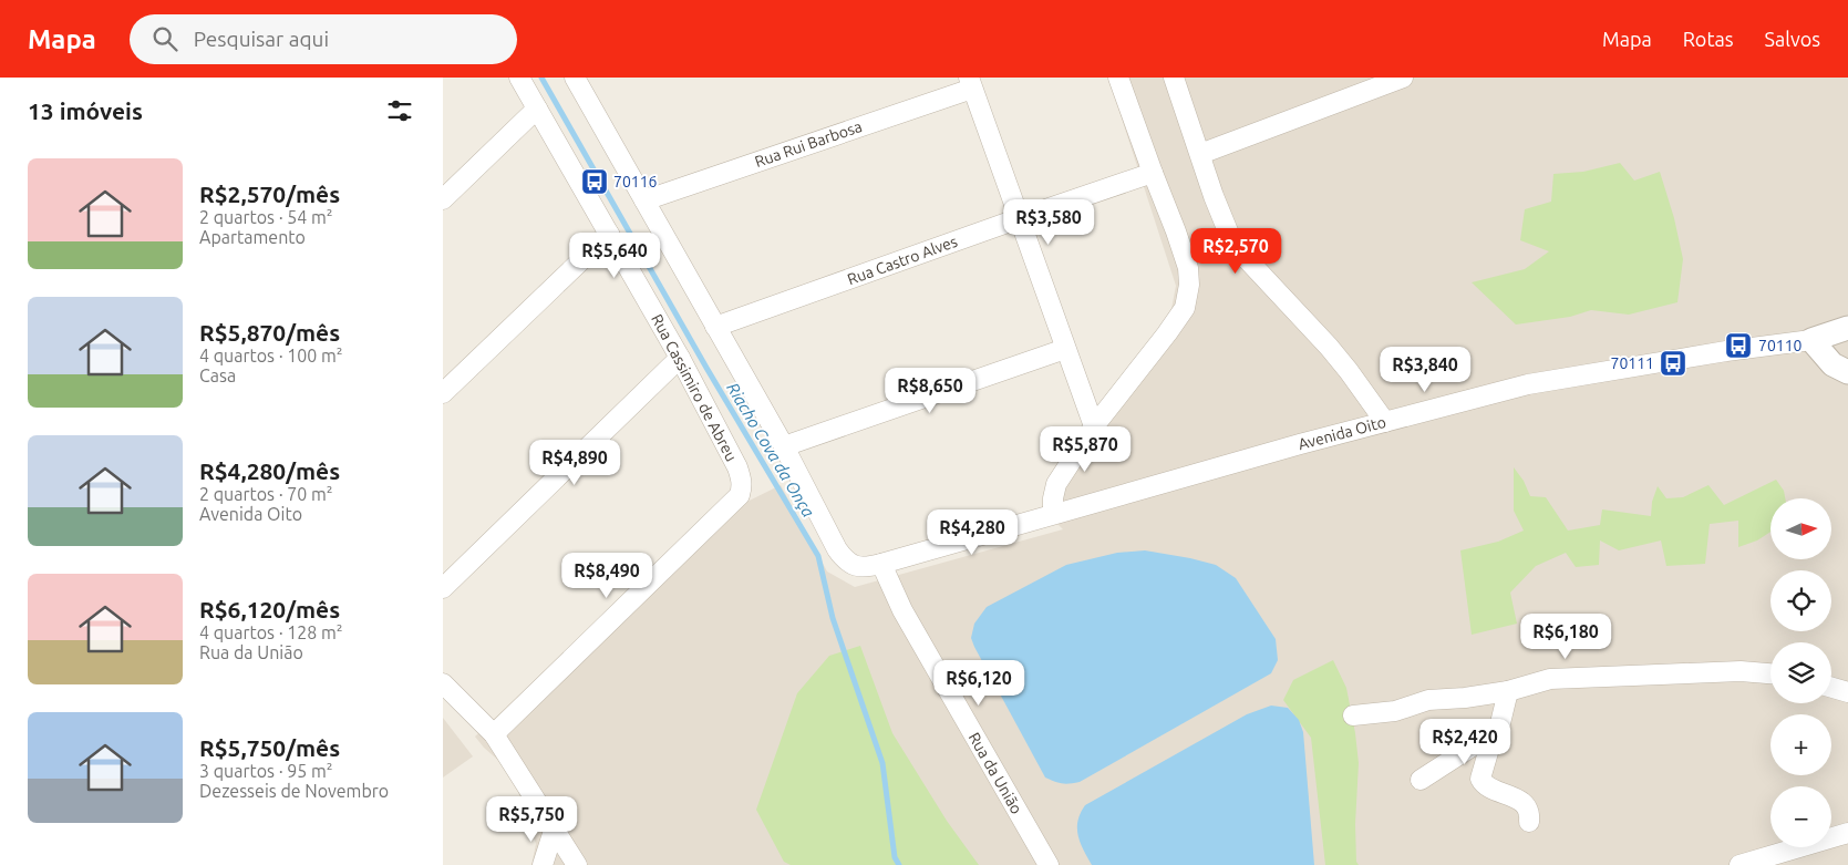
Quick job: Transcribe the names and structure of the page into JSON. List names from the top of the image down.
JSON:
{
  "streets": {
    "street": [
      "Rua Rui Barbosa",
      "Rua Castro Alves",
      "Rua Cassimiro de Abreu",
      "Avenida Oito",
      "Rua da União"
    ]
  },
  "crossings": [
    ["Avenida Oito", "Rua da União"]
  ],
  "water": ["Riacho Cova da Onça"],
  "places": {
    "bus stop": ["70116", "70110", "70111"]
  },
  "north": "right",
  "page": {
    "header": "Mapa",
    "search": "Pesquisar aqui",
    "nav": ["Mapa", "Rotas", "Salvos"],
    "heading": "13 imóveis",
    "list": [
      {
        "name": "R$2,570/mês",
        "note": "2 quartos · 54 m² · Apartamento"
      },
      {
        "name": "R$5,870/mês",
        "note": "4 quartos · 100 m² · Casa"
      },
      {
        "name": "R$4,280/mês",
        "note": "2 quartos · 70 m² · Avenida Oito"
      },
      {
        "name": "R$6,120/mês",
        "note": "4 quartos · 128 m² · Rua da União"
      },
      {
        "name": "R$5,750/mês",
        "note": "3 quartos · 95 m² · Dezesseis de Novembro"
      }
    ],
    "price": [
      "R$3,580",
      "R$2,570",
      "R$5,640",
      "R$3,840",
      "R$8,650",
      "R$5,870",
      "R$4,890",
      "R$4,280",
      "R$8,490",
      "R$6,180",
      "R$6,120",
      "R$2,420",
      "R$5,750"
    ],
    "map_buttons": ["+", "−"]
  }
}
